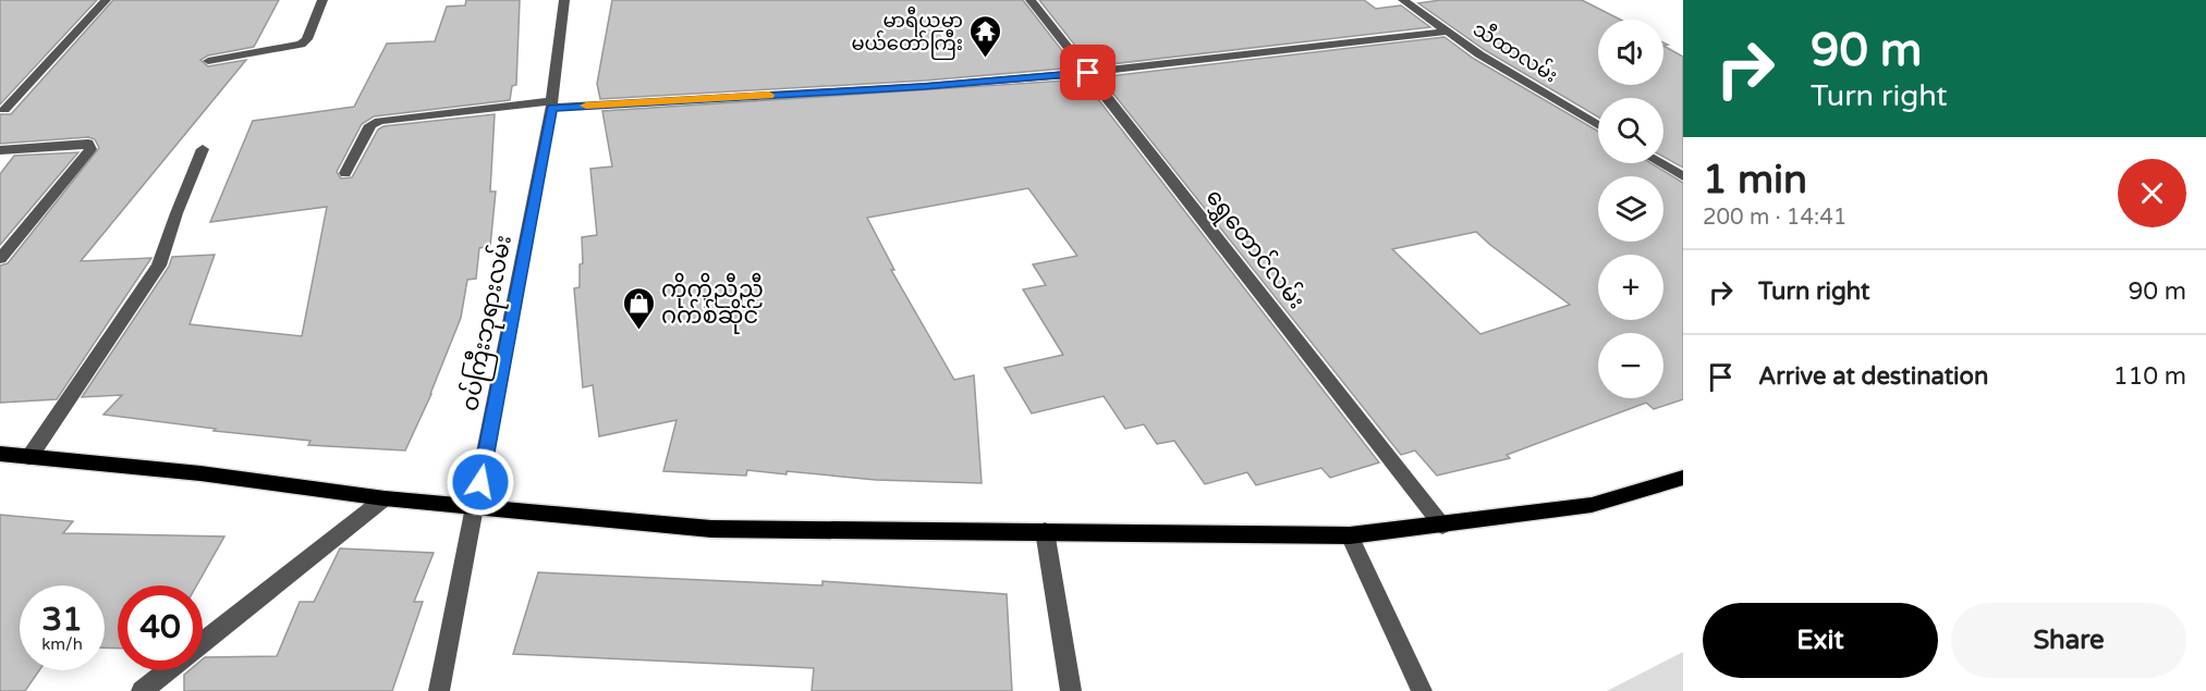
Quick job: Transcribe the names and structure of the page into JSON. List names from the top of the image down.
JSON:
{
  "streets": {
    "street": ["သီထာလမ်း", "ရွှေတောင်လမ်း", "ဝပ်ကြီးဘုရားလမ်း"]
  },
  "places": {
    "temple": ["မာရီယမ္မာ မယ်တော်ကြီး"],
    "shop": ["ကိုကိုညီညီ ဂက်စ်ဆိုင်"]
  },
  "page": {
    "turn": ["90 m", "Turn right"],
    "map_buttons": ["+", "−"],
    "heading": ["1 min", "200 m · 14:41"],
    "list": [
      {
        "name": "Turn right",
        "value": "90 m"
      },
      {
        "name": "Arrive at destination",
        "value": "110 m"
      }
    ],
    "speed": "31 km/h",
    "limit": "40",
    "buttons": ["Exit", "Share"]
  }
}
